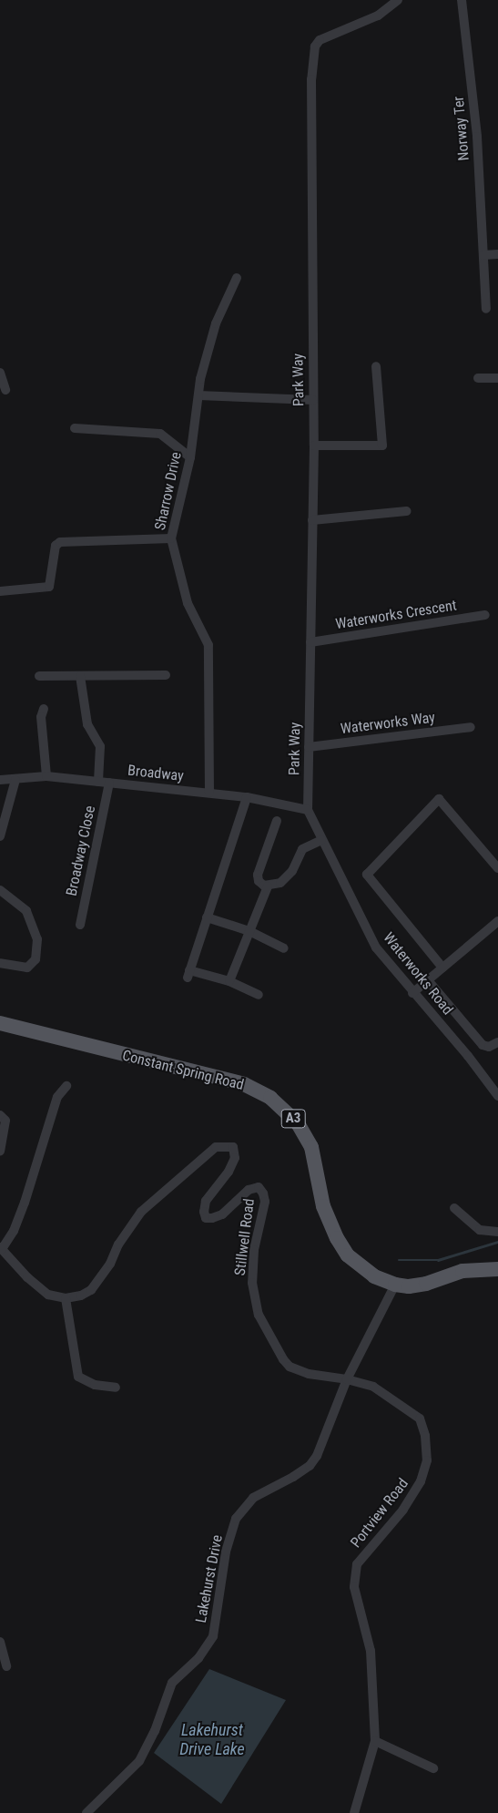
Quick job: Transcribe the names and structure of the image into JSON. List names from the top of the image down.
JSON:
{
  "streets": {
    "main road": ["Constant Spring Road", "A3"],
    "street": [
      "Norway Ter",
      "Park Way",
      "Sharrow Drive",
      "Waterworks Crescent",
      "Waterworks Way",
      "Broadway",
      "Broadway Close",
      "Waterworks Road",
      "Stillwell Road",
      "Portview Road",
      "Lakehurst Drive"
    ]
  },
  "crossings": [
    ["Park Way", "Waterworks Crescent"],
    ["Park Way", "Waterworks Way"],
    ["Park Way", "Broadway"],
    ["Park Way", "Waterworks Road"],
    ["Sharrow Drive", "Broadway"],
    ["Broadway", "Broadway Close"],
    ["Broadway", "Waterworks Road"],
    ["Stillwell Road", "Portview Road"],
    ["Stillwell Road", "Lakehurst Drive"],
    ["Portview Road", "Lakehurst Drive"]
  ],
  "water": ["Lakehurst Drive Lake"]
}
